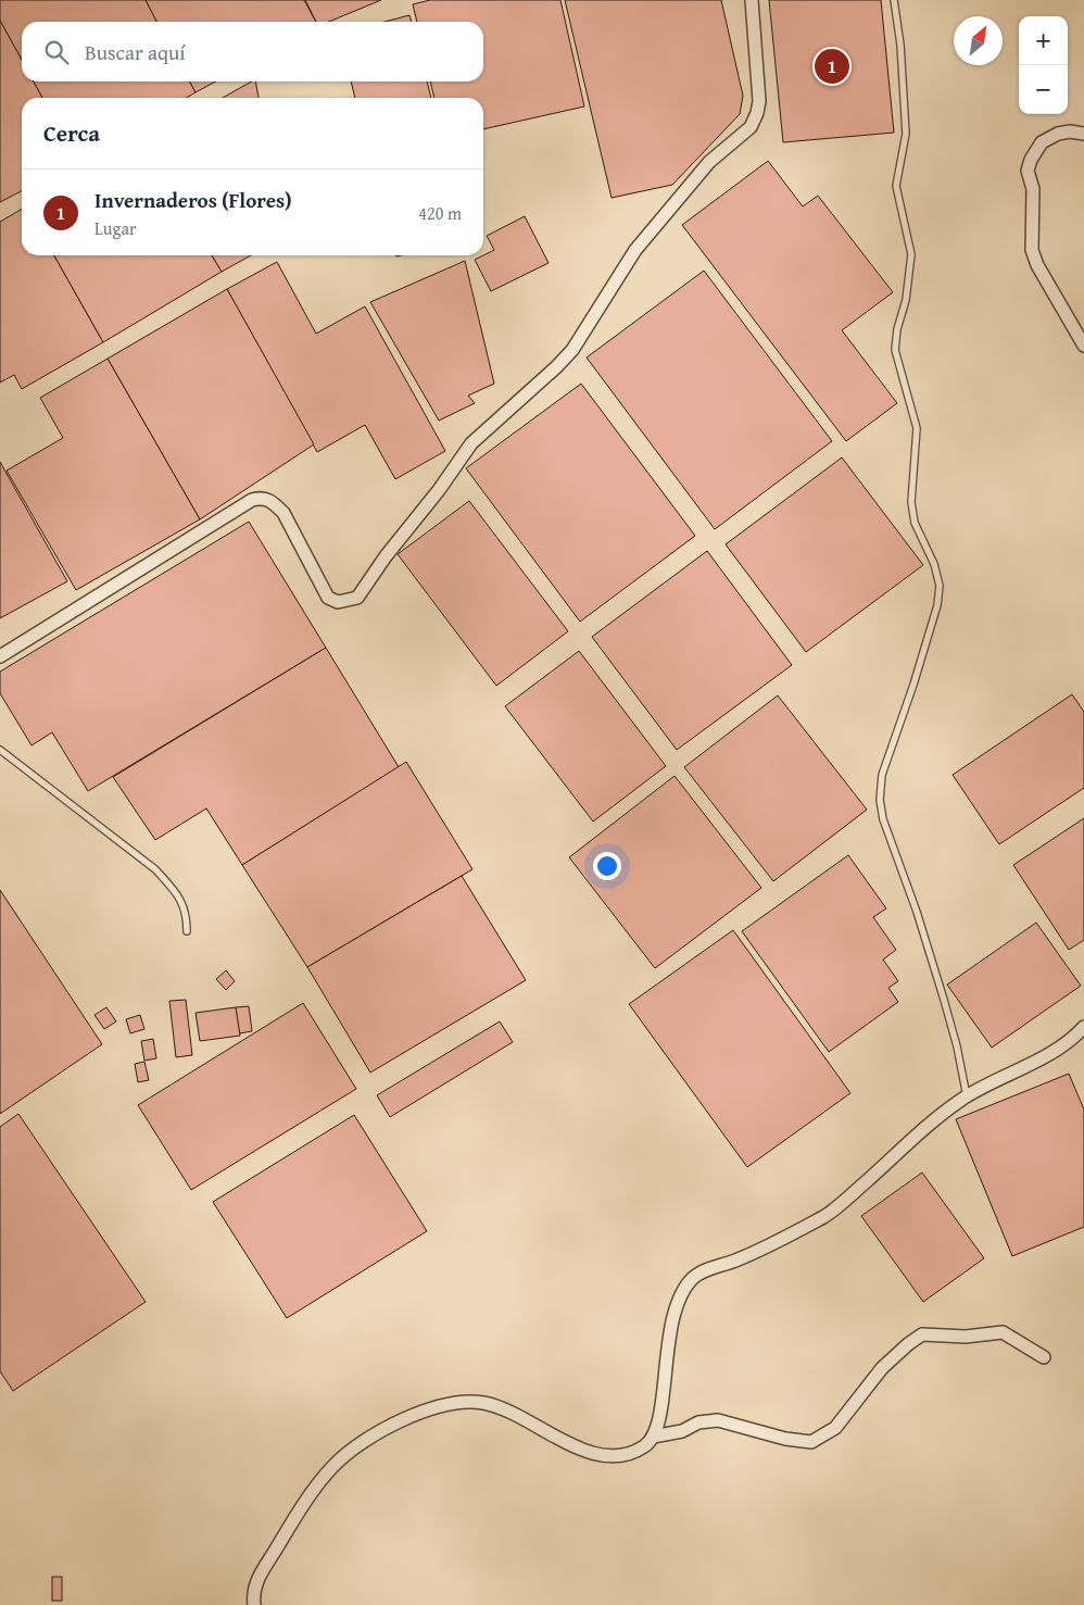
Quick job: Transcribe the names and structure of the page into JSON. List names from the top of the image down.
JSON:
{
  "north": "top right",
  "page": {
    "map_buttons": ["+", "−"],
    "search": "Buscar aquí",
    "pins": "1",
    "heading": "Cerca",
    "list": [
      {
        "mark": "1",
        "name": "Invernaderos (Flores)",
        "note": "Lugar",
        "value": "420 m"
      }
    ]
  }
}
